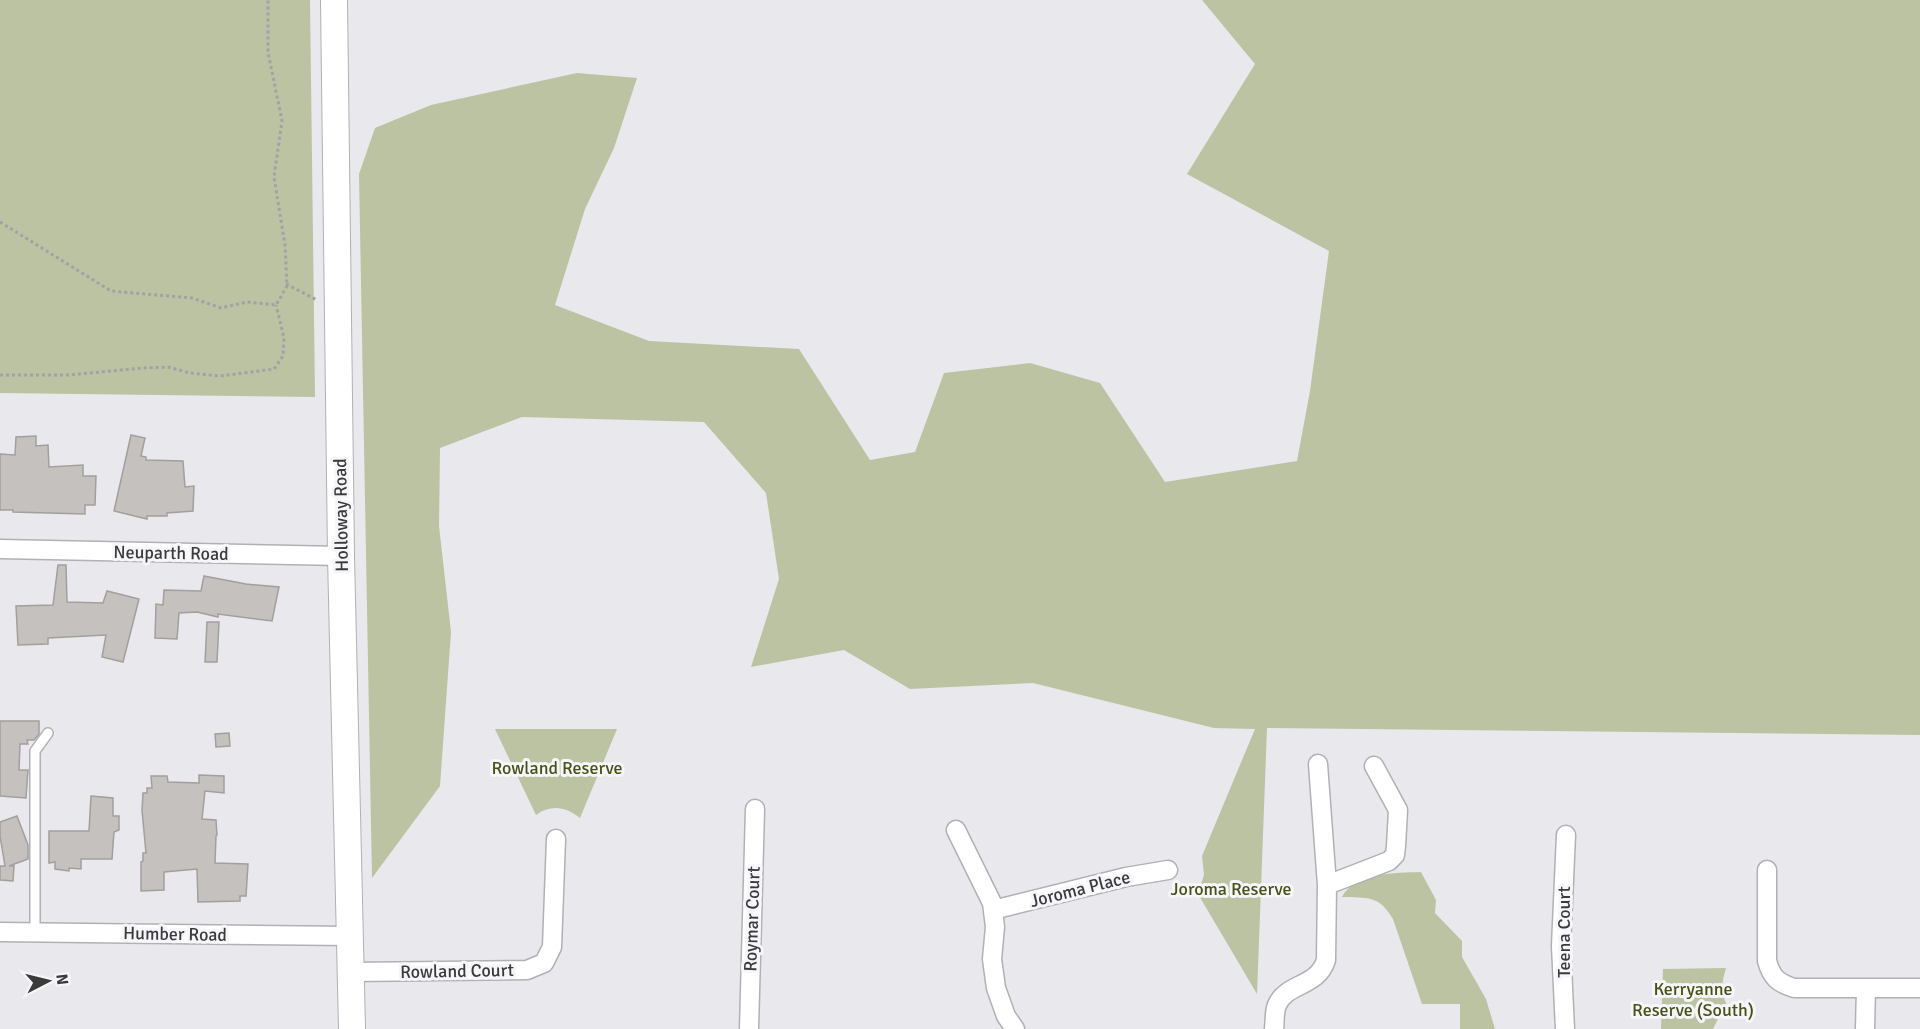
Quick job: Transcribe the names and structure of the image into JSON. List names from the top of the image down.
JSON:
{
  "streets": {
    "main road": ["Holloway Road"],
    "street": [
      "Neuparth Road",
      "Joroma Place",
      "Roymar Court",
      "Teena Court",
      "Humber Road",
      "Rowland Court"
    ]
  },
  "crossings": [
    ["Holloway Road", "Neuparth Road"],
    ["Holloway Road", "Humber Road"],
    ["Holloway Road", "Rowland Court"]
  ],
  "parks": ["Rowland Reserve", "Joroma Reserve", "Kerryanne Reserve (South)"],
  "north": "right"
}
